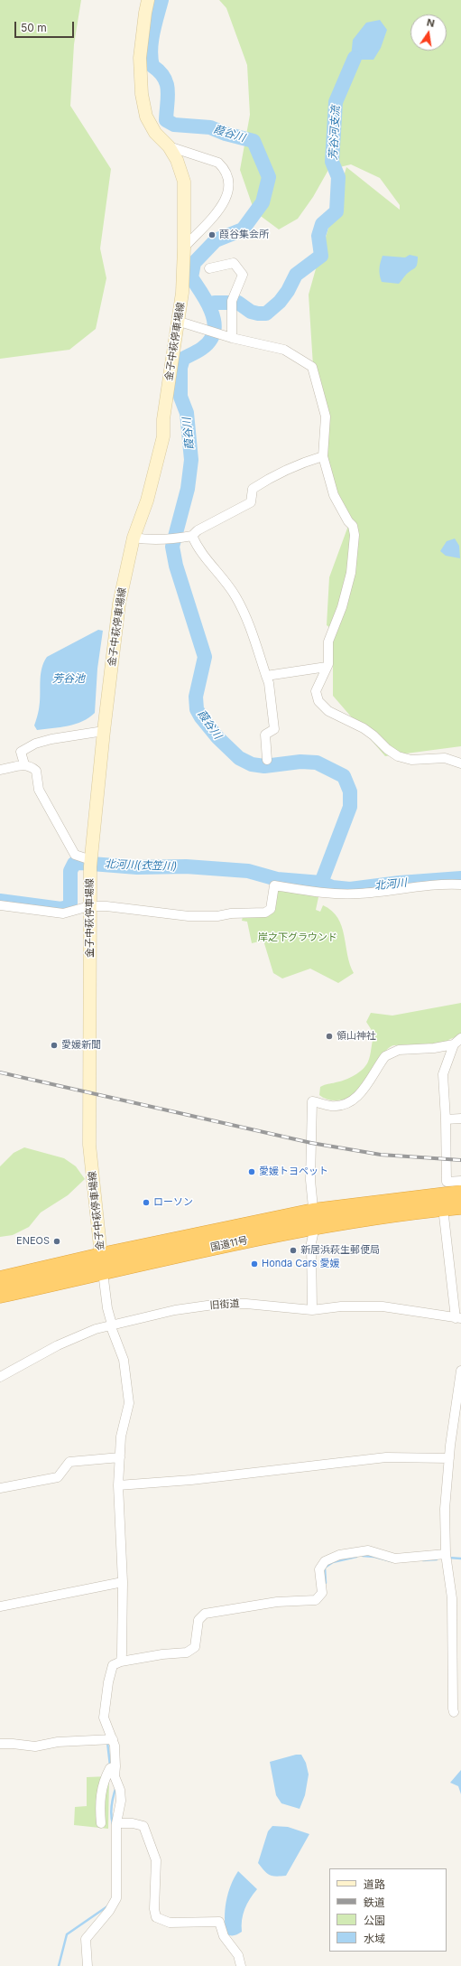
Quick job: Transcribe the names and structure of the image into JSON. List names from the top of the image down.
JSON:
{
  "streets": {
    "highway": ["国道11号"],
    "main road": ["金子中萩停車場線"],
    "street": ["旧街道"]
  },
  "crossings": [
    ["金子中萩停車場線", "国道11号"]
  ],
  "water": [
    "芳谷河支流",
    "葭谷川",
    "芳谷池",
    "北河川(衣笠川)",
    "北河川"
  ],
  "parks": ["岸之下グラウンド"],
  "places": [
    "葭谷集会所",
    "領山神社",
    "愛媛新聞",
    "愛媛トヨペット",
    "ローソン",
    "ENEOS",
    "新居浜萩生郵便局",
    "Honda Cars 愛媛"
  ],
  "legend": [
    "道路",
    "鉄道",
    "公園",
    "水域"
  ],
  "scale_bar": "50 m",
  "north": "top"
}
